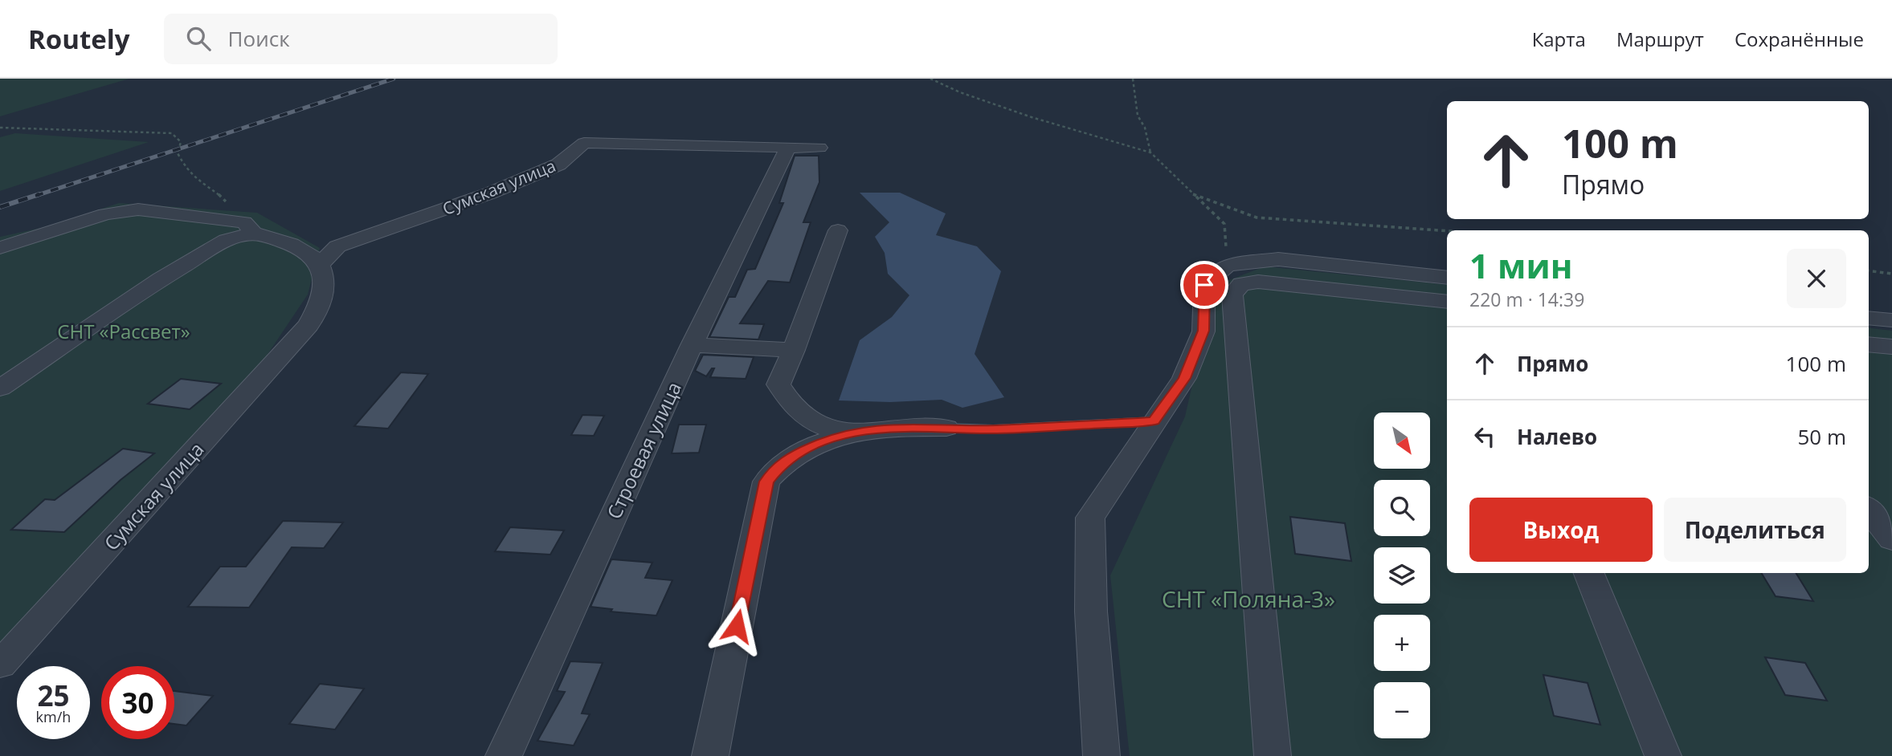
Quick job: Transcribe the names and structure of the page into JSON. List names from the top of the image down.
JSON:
{
  "streets": {
    "street": ["Сумская улица", "Строевая улица"]
  },
  "crossings": [
    ["Сумская улица", "Строевая улица"]
  ],
  "parks": ["СНТ «Рассвет»", "СНТ «Поляна-3»"],
  "north": "bottom right",
  "page": {
    "header": "Routely",
    "search": "Поиск",
    "nav": ["Карта", "Маршрут", "Сохранённые"],
    "turn": ["100 m", "Прямо"],
    "heading": ["1 мин", "220 m · 14:39"],
    "list": [
      {
        "name": "Прямо",
        "value": "100 m"
      },
      {
        "name": "Налево",
        "value": "50 m"
      }
    ],
    "map_buttons": ["+", "−"],
    "buttons": ["Выход", "Поделиться"],
    "speed": "25 km/h",
    "limit": "30"
  }
}
